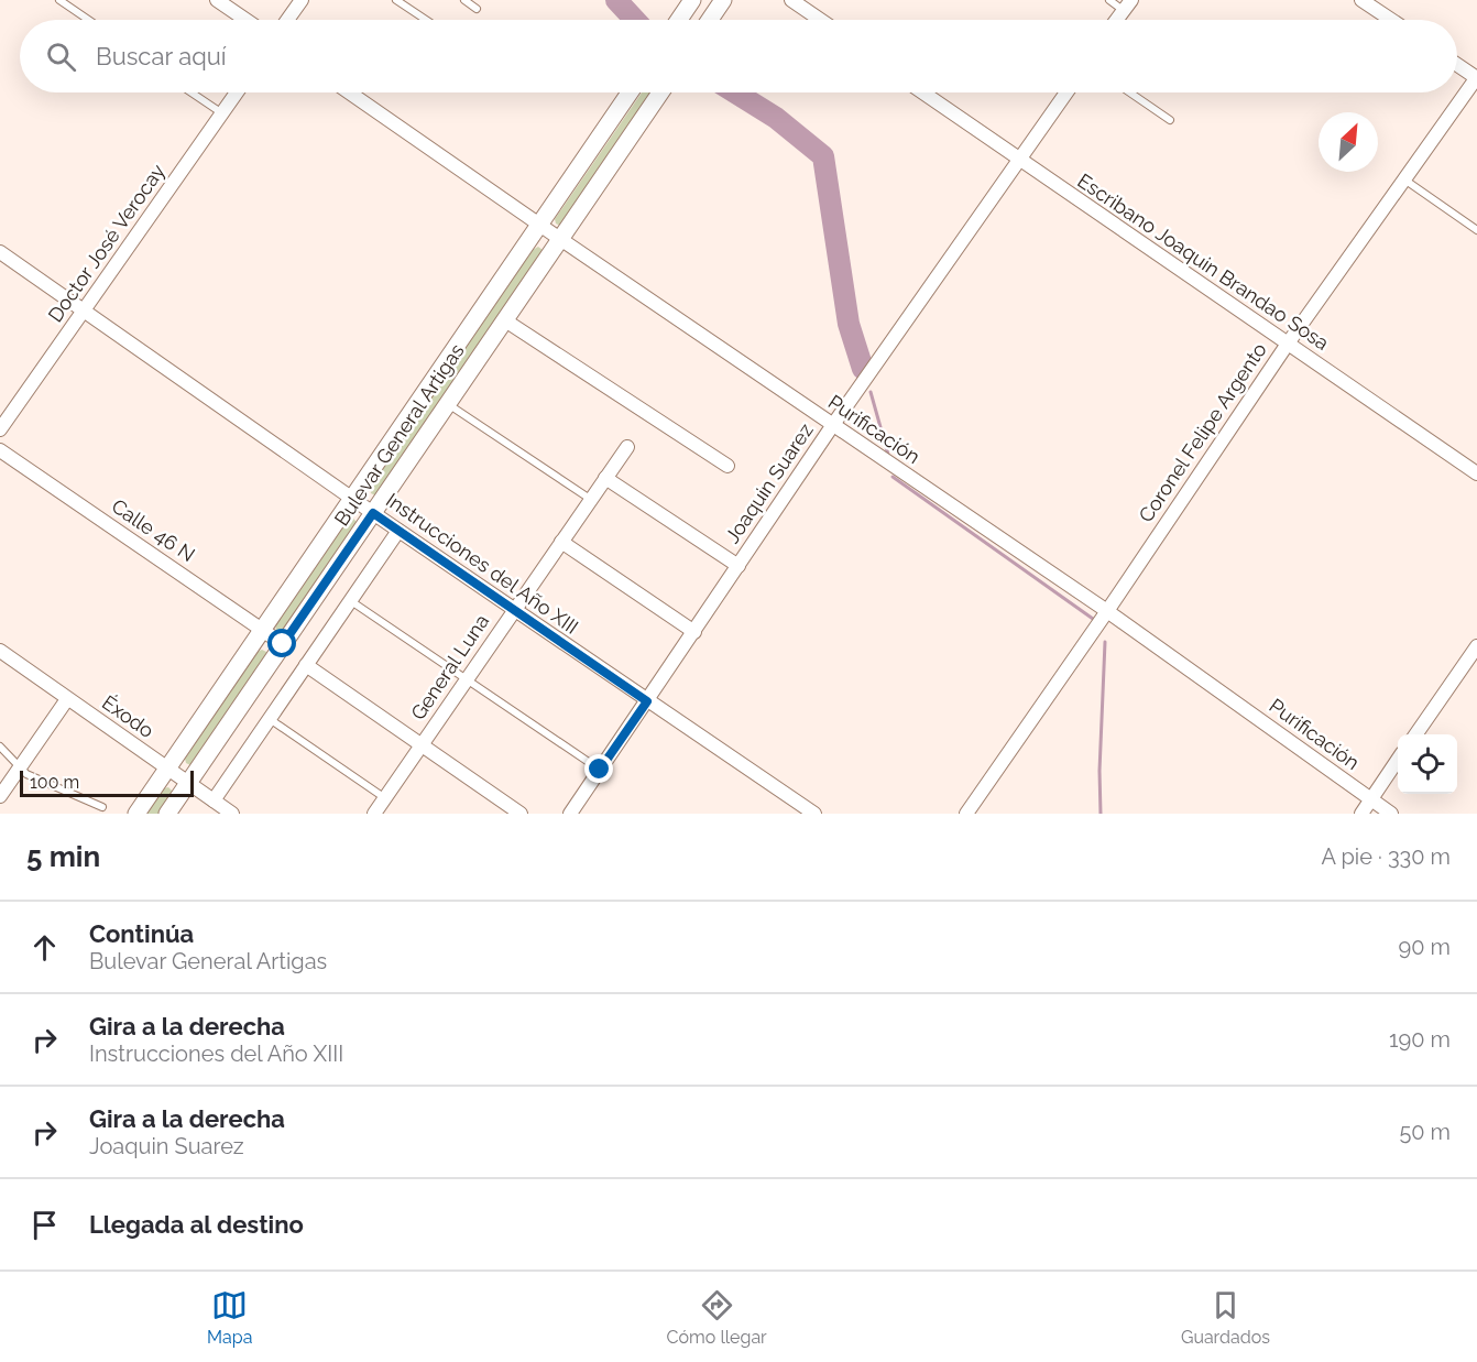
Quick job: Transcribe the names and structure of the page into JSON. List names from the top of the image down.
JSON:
{
  "streets": {
    "street": [
      "Doctor José Verocay",
      "Escribano Joaquin Brandao Sosa",
      "Purificación",
      "Coronel Felipe Argento",
      "Bulevar General Artigas",
      "Joaquin Suarez",
      "Calle 46 N",
      "Instrucciones del Año XIII",
      "General Luna",
      "Éxodo"
    ]
  },
  "crossings": [
    ["Doctor José Verocay", "Instrucciones del Año XIII"],
    ["Escribano Joaquin Brandao Sosa", "Coronel Felipe Argento"],
    ["Escribano Joaquin Brandao Sosa", "Joaquin Suarez"],
    ["Purificación", "Coronel Felipe Argento"],
    ["Purificación", "Bulevar General Artigas"],
    ["Purificación", "Joaquin Suarez"],
    ["Bulevar General Artigas", "Calle 46 N"],
    ["Bulevar General Artigas", "Instrucciones del Año XIII"],
    ["Bulevar General Artigas", "Éxodo"],
    ["Joaquin Suarez", "Instrucciones del Año XIII"],
    ["Instrucciones del Año XIII", "General Luna"]
  ],
  "scale_bar": "100 m",
  "north": "top right",
  "page": {
    "search": "Buscar aquí",
    "scale": "100 m",
    "heading": ["5 min", "A pie · 330 m"],
    "list": [
      ["Continúa", "Bulevar General Artigas", "90 m"],
      ["Gira a la derecha", "Instrucciones del Año XIII", "190 m"],
      ["Gira a la derecha", "Joaquin Suarez", "50 m"],
      "Llegada al destino"
    ],
    "nav": ["Mapa", "Cómo llegar", "Guardados"]
  }
}
